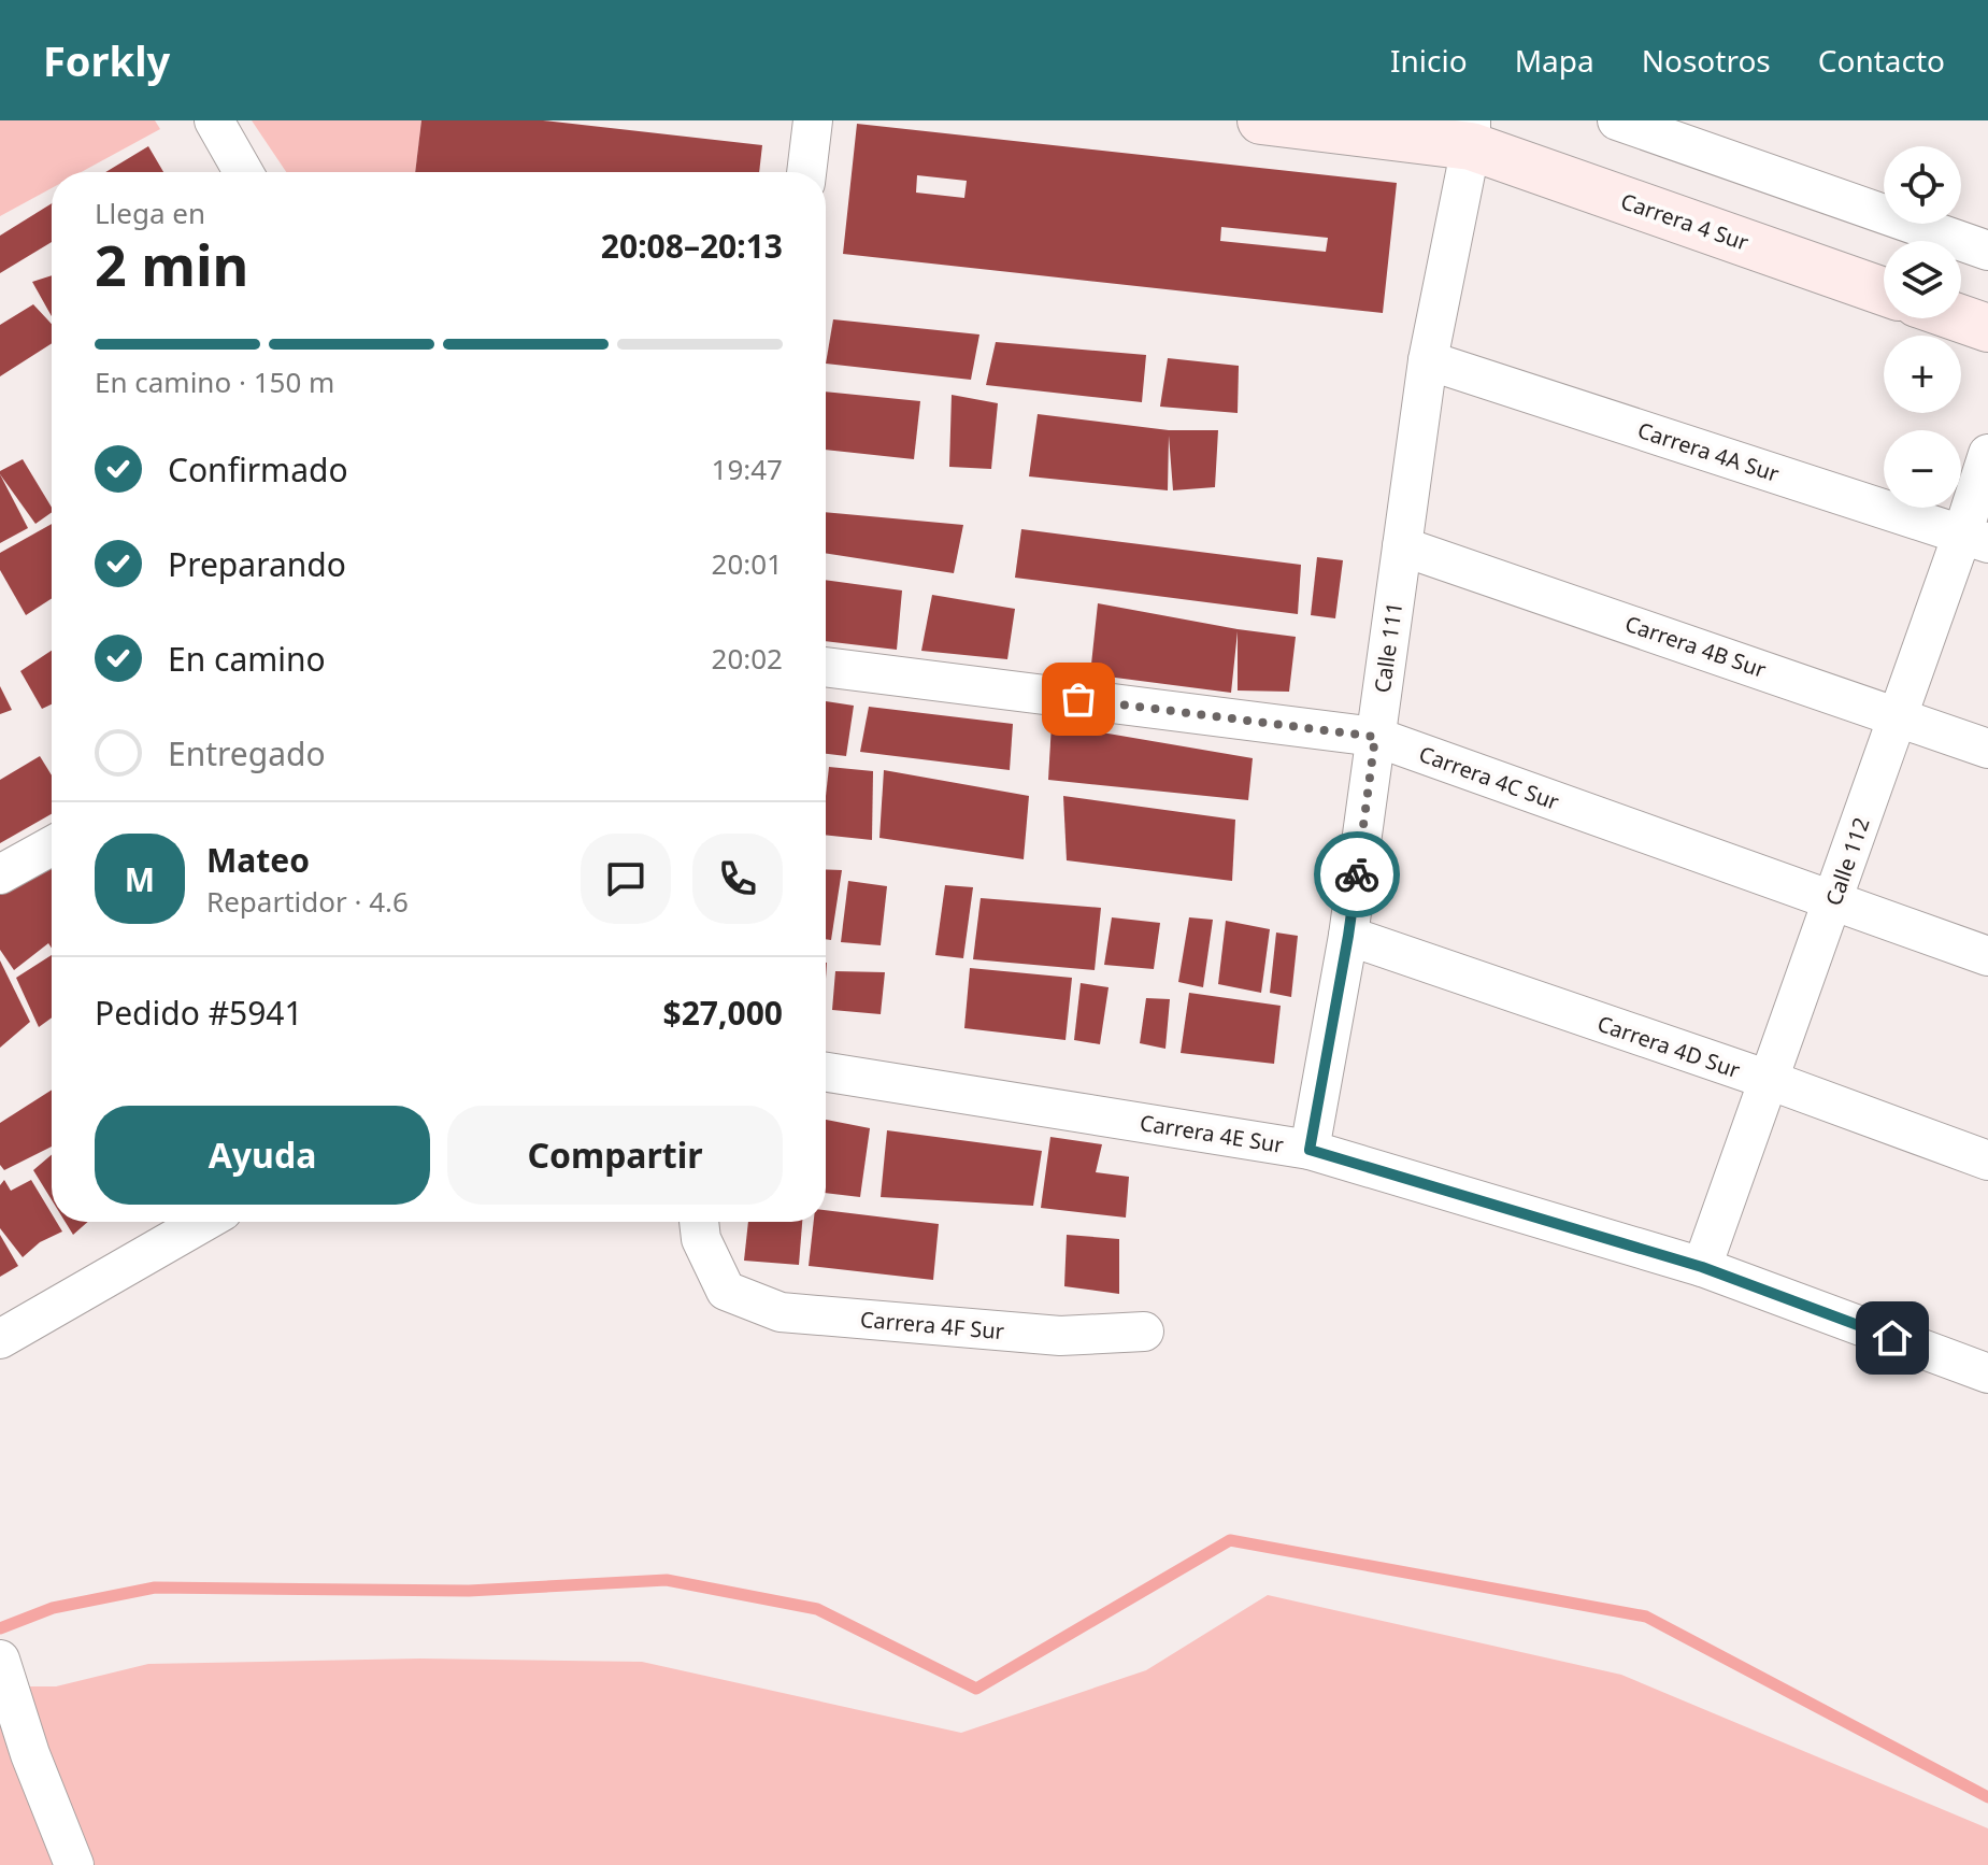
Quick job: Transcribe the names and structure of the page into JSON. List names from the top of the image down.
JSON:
{
  "streets": {
    "street": [
      "Carrera 4 Sur",
      "Carrera 4A Sur",
      "Carrera 4B Sur",
      "Calle 111",
      "Carrera 4C Sur",
      "Calle 112",
      "Carrera 4D Sur",
      "Carrera 4E Sur",
      "Carrera 4F Sur"
    ]
  },
  "crossings": [
    ["Carrera 4 Sur", "Calle 111"],
    ["Carrera 4A Sur", "Calle 111"],
    ["Carrera 4A Sur", "Calle 112"],
    ["Carrera 4B Sur", "Calle 111"],
    ["Carrera 4B Sur", "Calle 112"],
    ["Calle 111", "Carrera 4C Sur"],
    ["Calle 111", "Carrera 4D Sur"],
    ["Calle 111", "Carrera 4E Sur"],
    ["Carrera 4C Sur", "Calle 112"],
    ["Calle 112", "Carrera 4D Sur"],
    ["Calle 112", "Carrera 4E Sur"]
  ],
  "page": {
    "header": "Forkly",
    "nav": [
      "Inicio",
      "Mapa",
      "Nosotros",
      "Contacto"
    ],
    "map_buttons": ["+", "−"],
    "heading": ["2 min", "Llega en", "20:08–20:13"],
    "panel": [
      "Mateo",
      "Repartidor · 4.6",
      "Pedido #5941",
      "$27,000"
    ],
    "bar": "En camino · 150 m",
    "list": [
      ["Confirmado", "19:47"],
      ["Preparando", "20:01"],
      ["En camino", "20:02"],
      "Entregado"
    ],
    "round": "M",
    "buttons": ["Ayuda", "Compartir"]
  }
}
